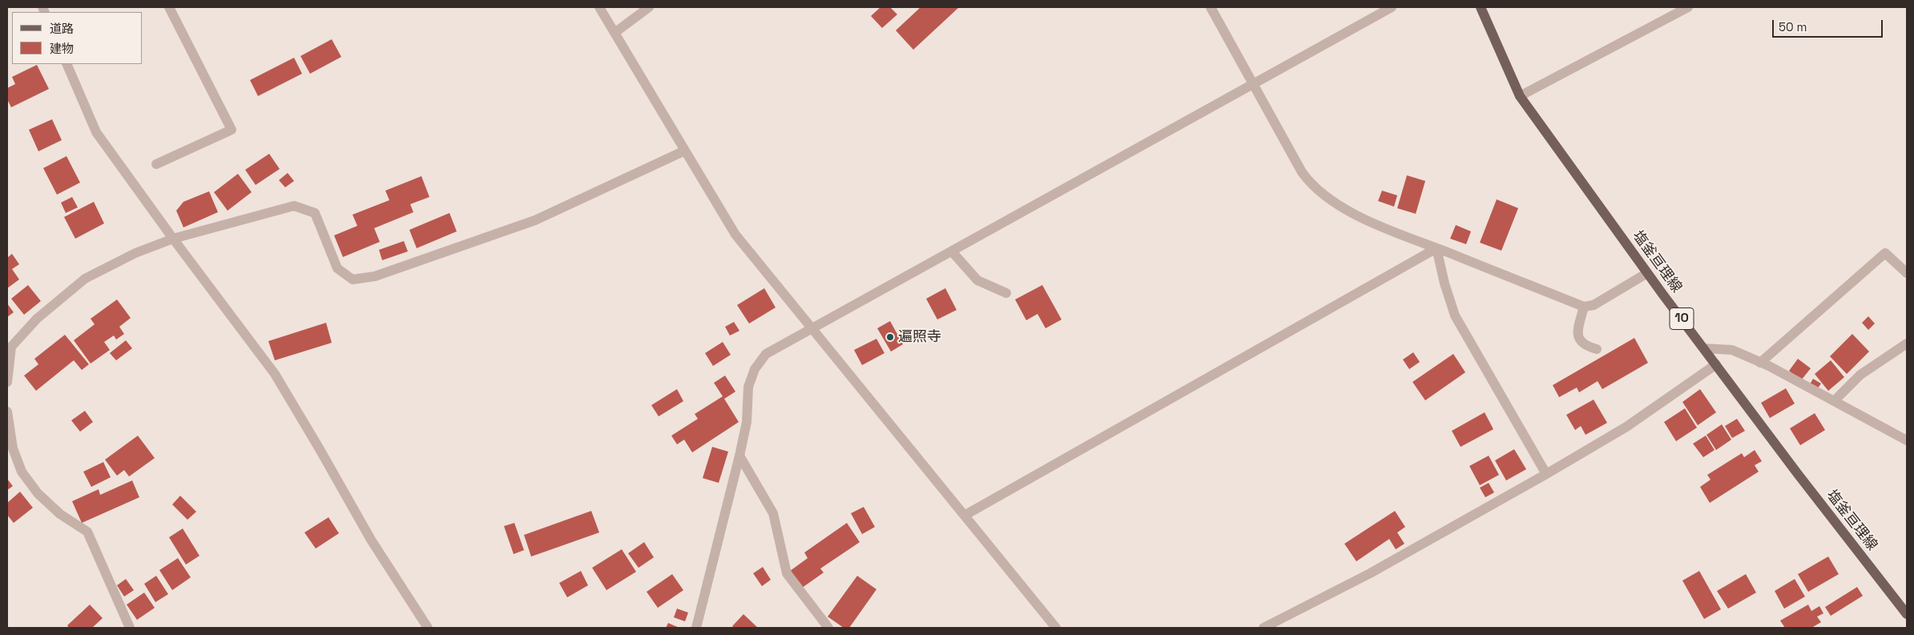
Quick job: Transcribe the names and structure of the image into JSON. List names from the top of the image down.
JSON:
{
  "streets": {
    "main road": ["塩釜亘理線", "10"]
  },
  "places": ["遍照寺"],
  "legend": ["道路", "建物"],
  "scale_bar": "50 m"
}
